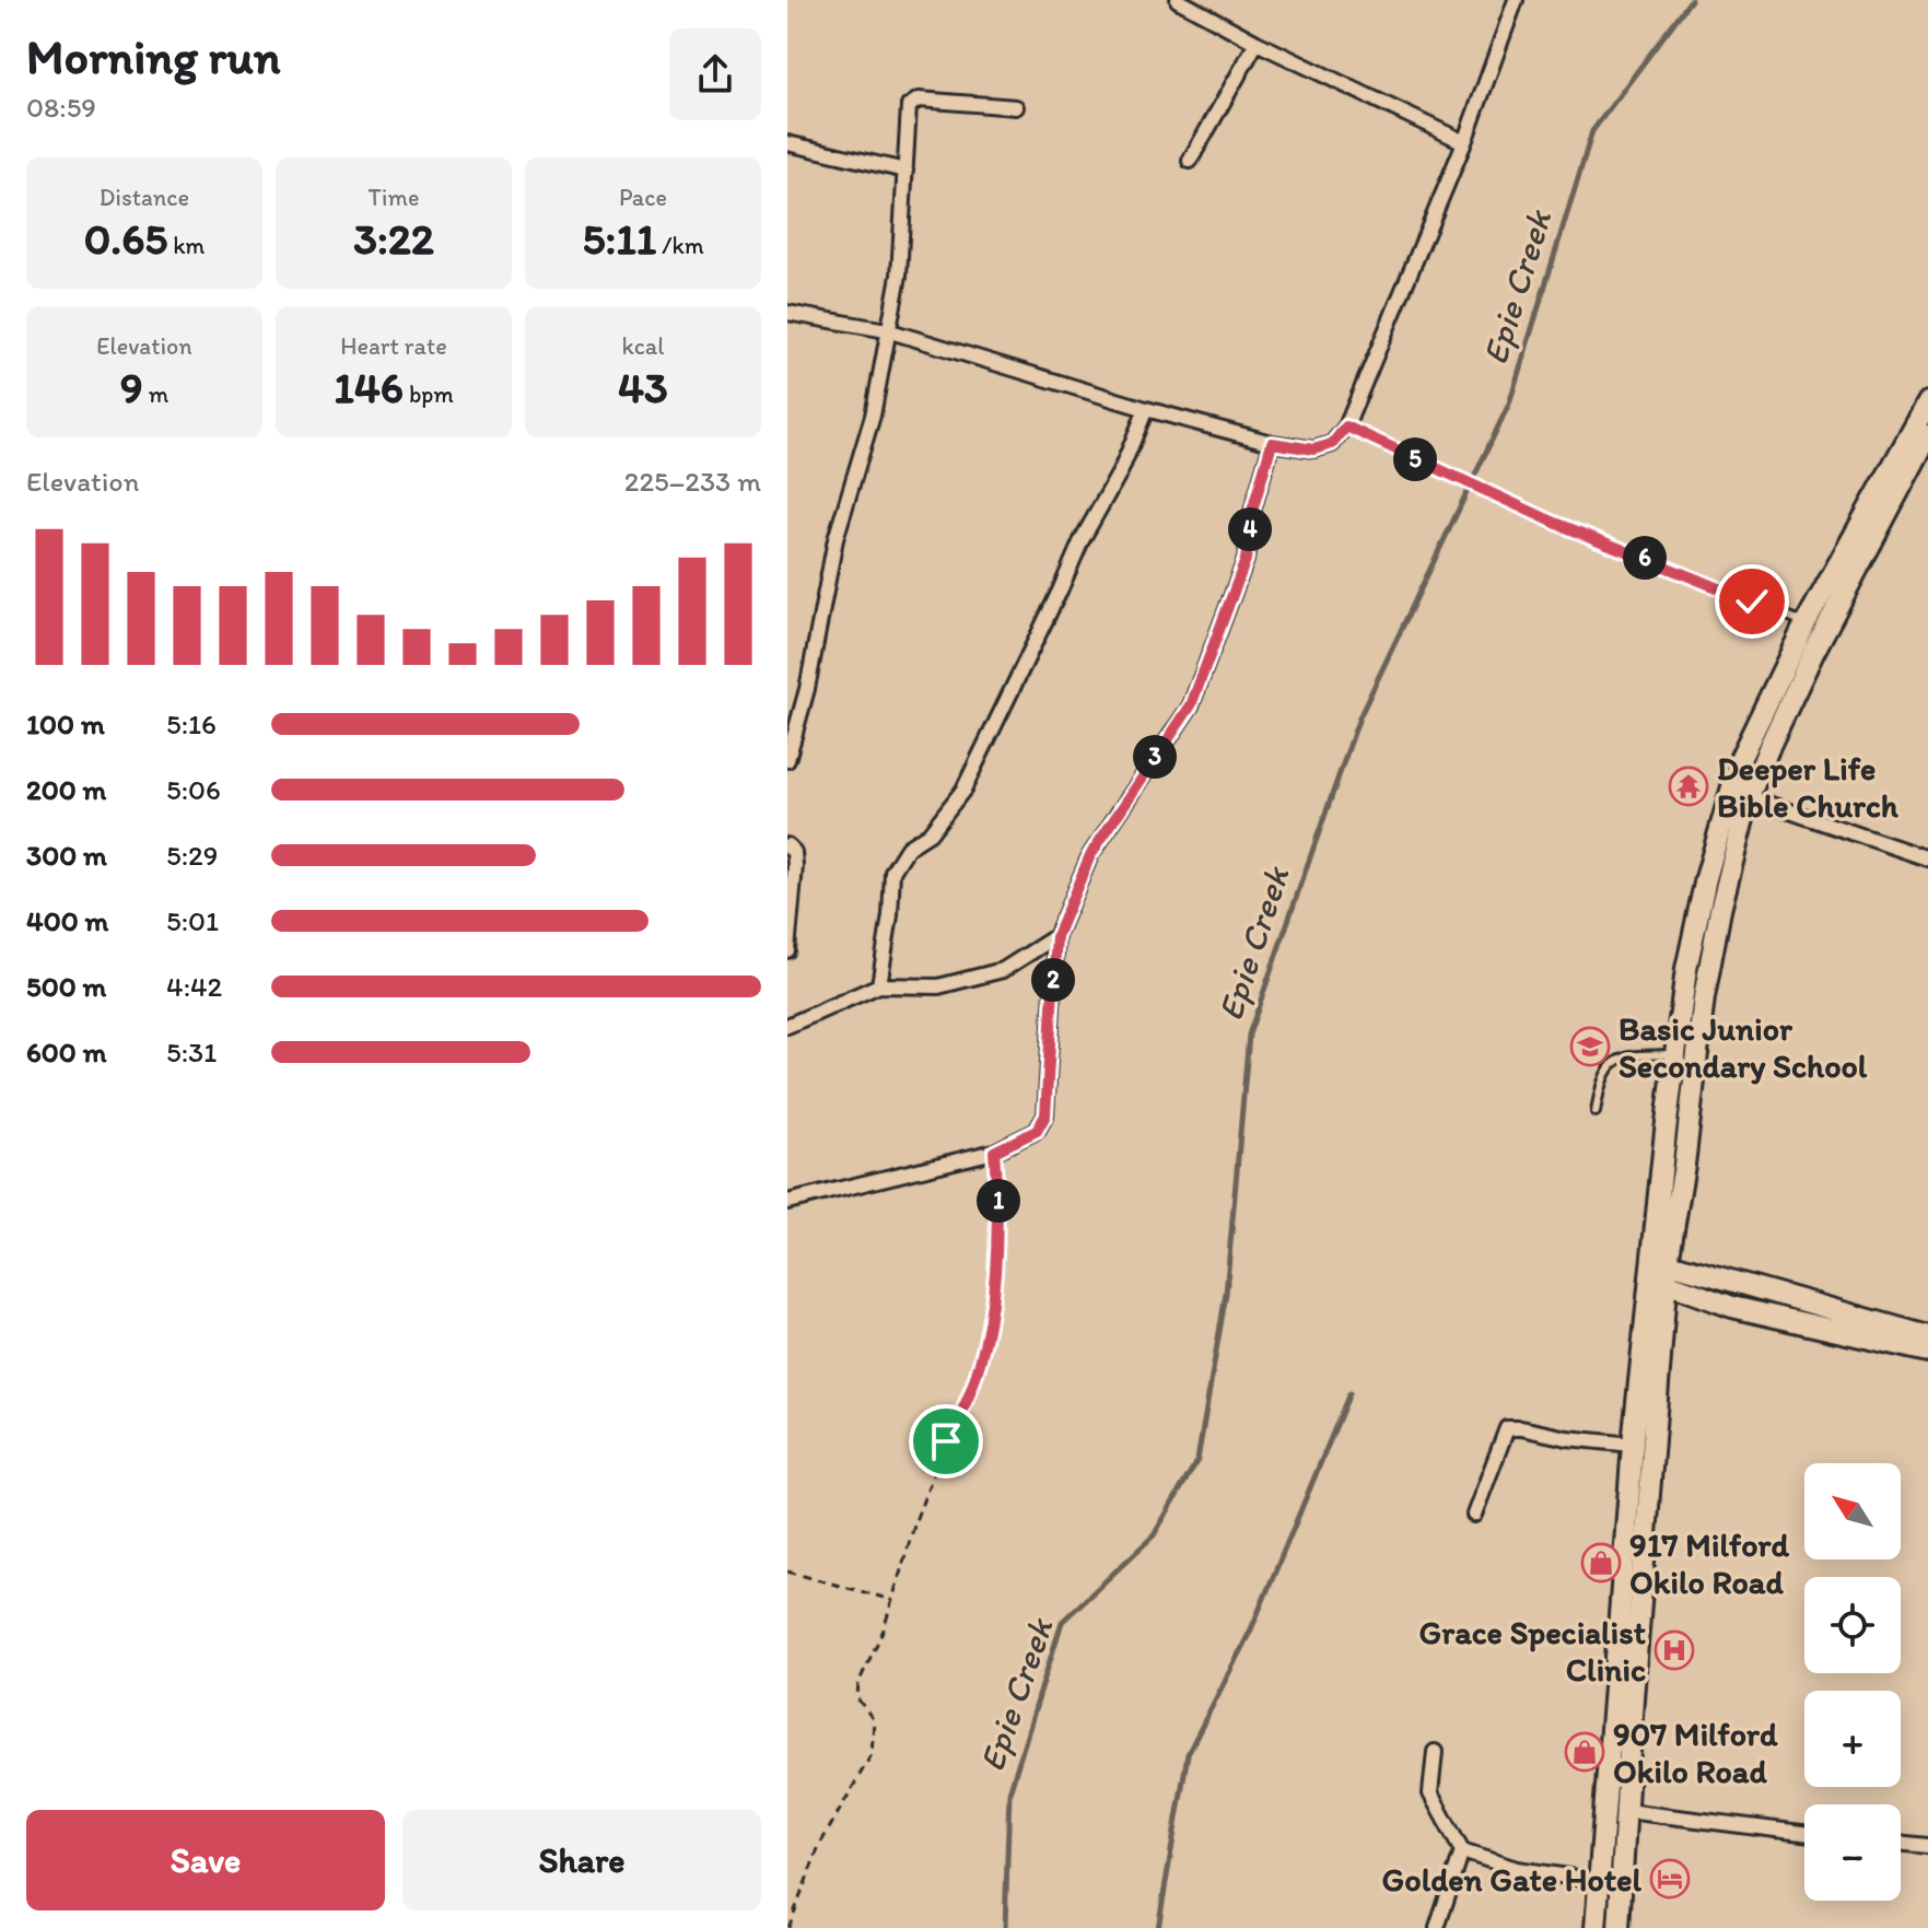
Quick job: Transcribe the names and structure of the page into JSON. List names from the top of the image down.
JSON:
{
  "water": ["Epie Creek"],
  "places": {
    "temple": ["Deeper Life Bible Church"],
    "school or university": ["Basic Junior Secondary School"],
    "shop": ["917 Milford Okilo Road", "907 Milford Okilo Road"],
    "hospital": ["Grace Specialist Clinic"],
    "hotel": ["Golden Gate Hotel"]
  },
  "north": "top left",
  "page": {
    "heading": ["Morning run", "08:59"],
    "stats": [
      ["Distance", "0.65 km"],
      ["Time", "3:22"],
      ["Pace", "5:11 /km"],
      ["Elevation", "9 m"],
      ["Heart rate", "146 bpm"],
      ["kcal", "43"]
    ],
    "pins": [
      "5",
      "4",
      "6",
      "3",
      "2",
      "1"
    ],
    "chart": ["Elevation", "225–233 m"],
    "list": [
      {
        "name": "100 m",
        "note": "5:16"
      },
      {
        "name": "200 m",
        "note": "5:06"
      },
      {
        "name": "300 m",
        "note": "5:29"
      },
      {
        "name": "400 m",
        "note": "5:01"
      },
      {
        "name": "500 m",
        "note": "4:42"
      },
      {
        "name": "600 m",
        "note": "5:31"
      }
    ],
    "map_buttons": ["+", "−"],
    "buttons": ["Save", "Share"]
  }
}
